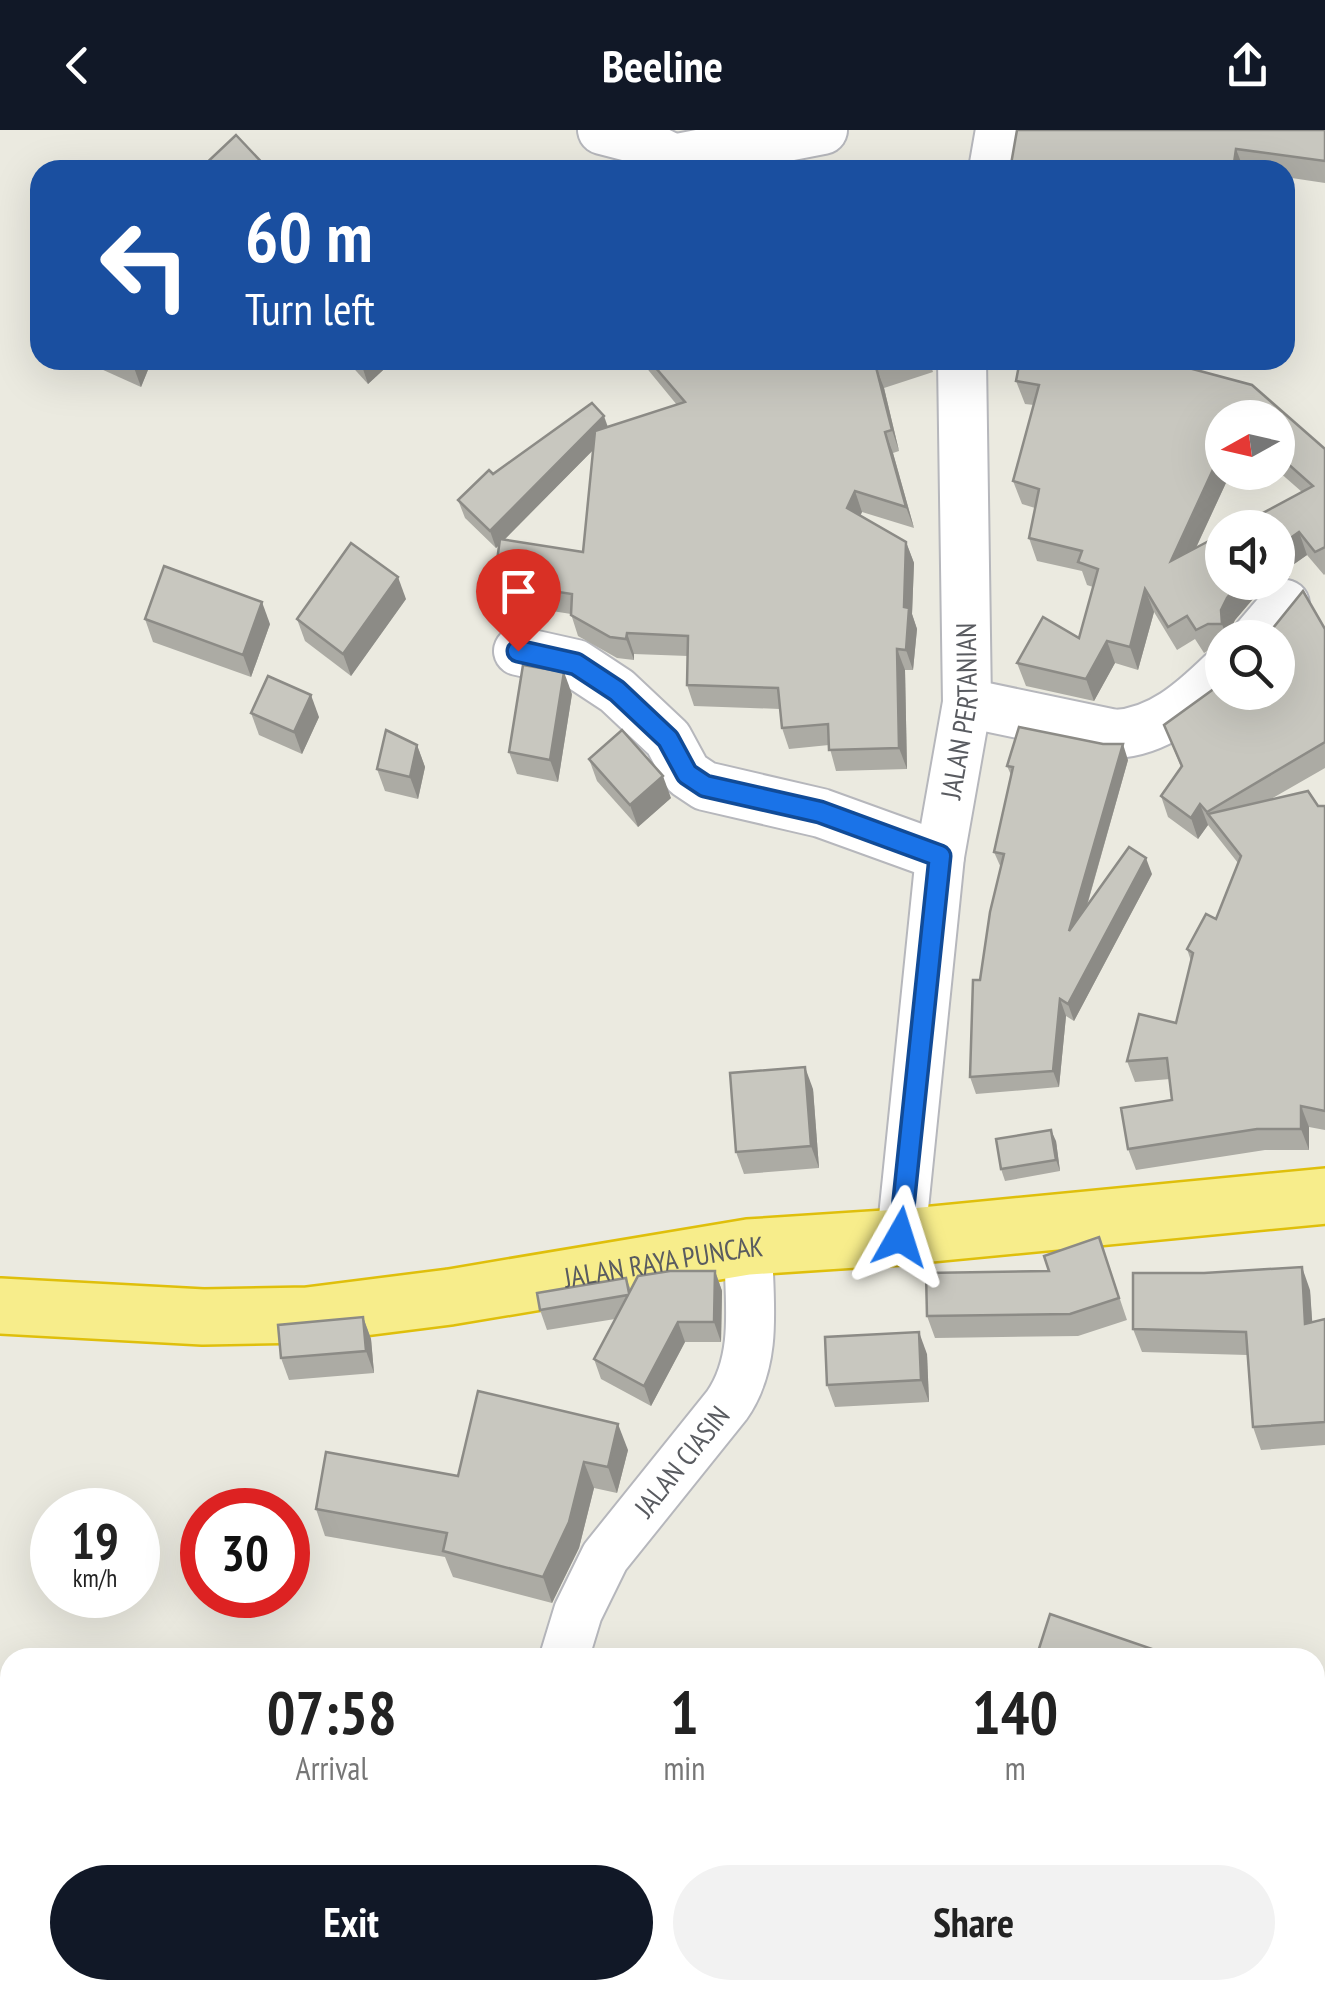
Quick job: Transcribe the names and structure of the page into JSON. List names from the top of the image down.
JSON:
{
  "streets": {
    "highway": ["JALAN RAYA PUNCAK"],
    "street": ["JALAN PERTANIAN", "JALAN CIASIN"]
  },
  "crossings": [
    ["JALAN PERTANIAN", "JALAN RAYA PUNCAK"],
    ["JALAN RAYA PUNCAK", "JALAN CIASIN"]
  ],
  "north": "left",
  "page": {
    "header": "Beeline",
    "turn": ["60 m", "Turn left"],
    "speed": "19 km/h",
    "limit": "30",
    "eta": [
      "07:58",
      "Arrival",
      "1",
      "min",
      "140",
      "m"
    ],
    "buttons": ["Exit", "Share"]
  }
}
